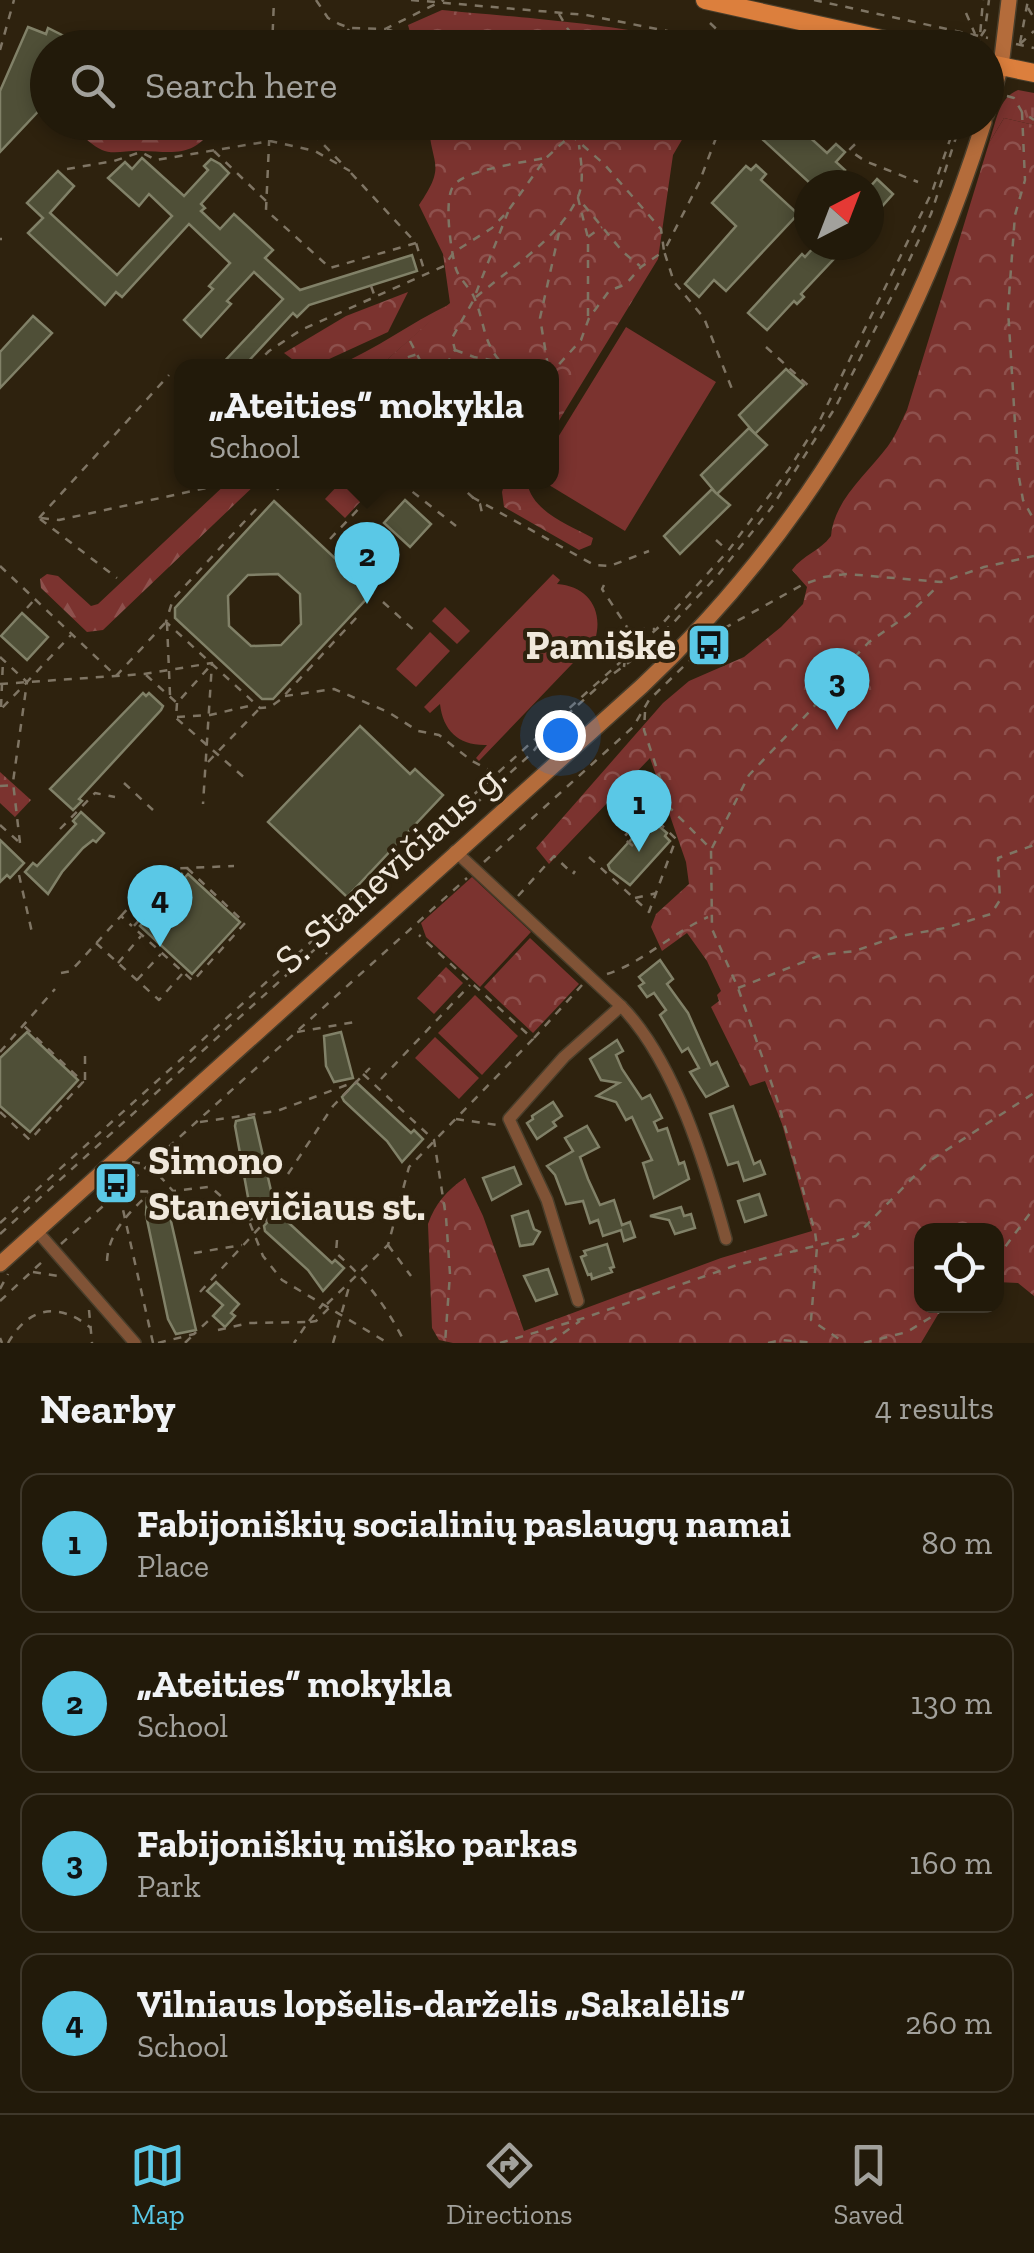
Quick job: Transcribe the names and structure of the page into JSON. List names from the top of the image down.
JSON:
{
  "streets": {
    "main road": ["S. Stanevičiaus g."]
  },
  "places": {
    "bus stop": ["Pamiškė", "Simono Stanevičiaus st."]
  },
  "north": "top right",
  "page": {
    "search": "Search here",
    "popup": ["„Ateities“ mokykla", "School"],
    "pins": [
      "2",
      "3",
      "1",
      "4"
    ],
    "heading": ["Nearby", "4 results"],
    "list": [
      {
        "mark": "1",
        "name": "Fabijoniškių socialinių paslaugų namai",
        "note": "Place",
        "value": "80 m"
      },
      {
        "mark": "2",
        "name": "„Ateities“ mokykla",
        "note": "School",
        "value": "130 m"
      },
      {
        "mark": "3",
        "name": "Fabijoniškių miško parkas",
        "note": "Park",
        "value": "160 m"
      },
      {
        "mark": "4",
        "name": "Vilniaus lopšelis-darželis „Sakalėlis“",
        "note": "School",
        "value": "260 m"
      }
    ],
    "nav": ["Map", "Directions", "Saved"]
  }
}
